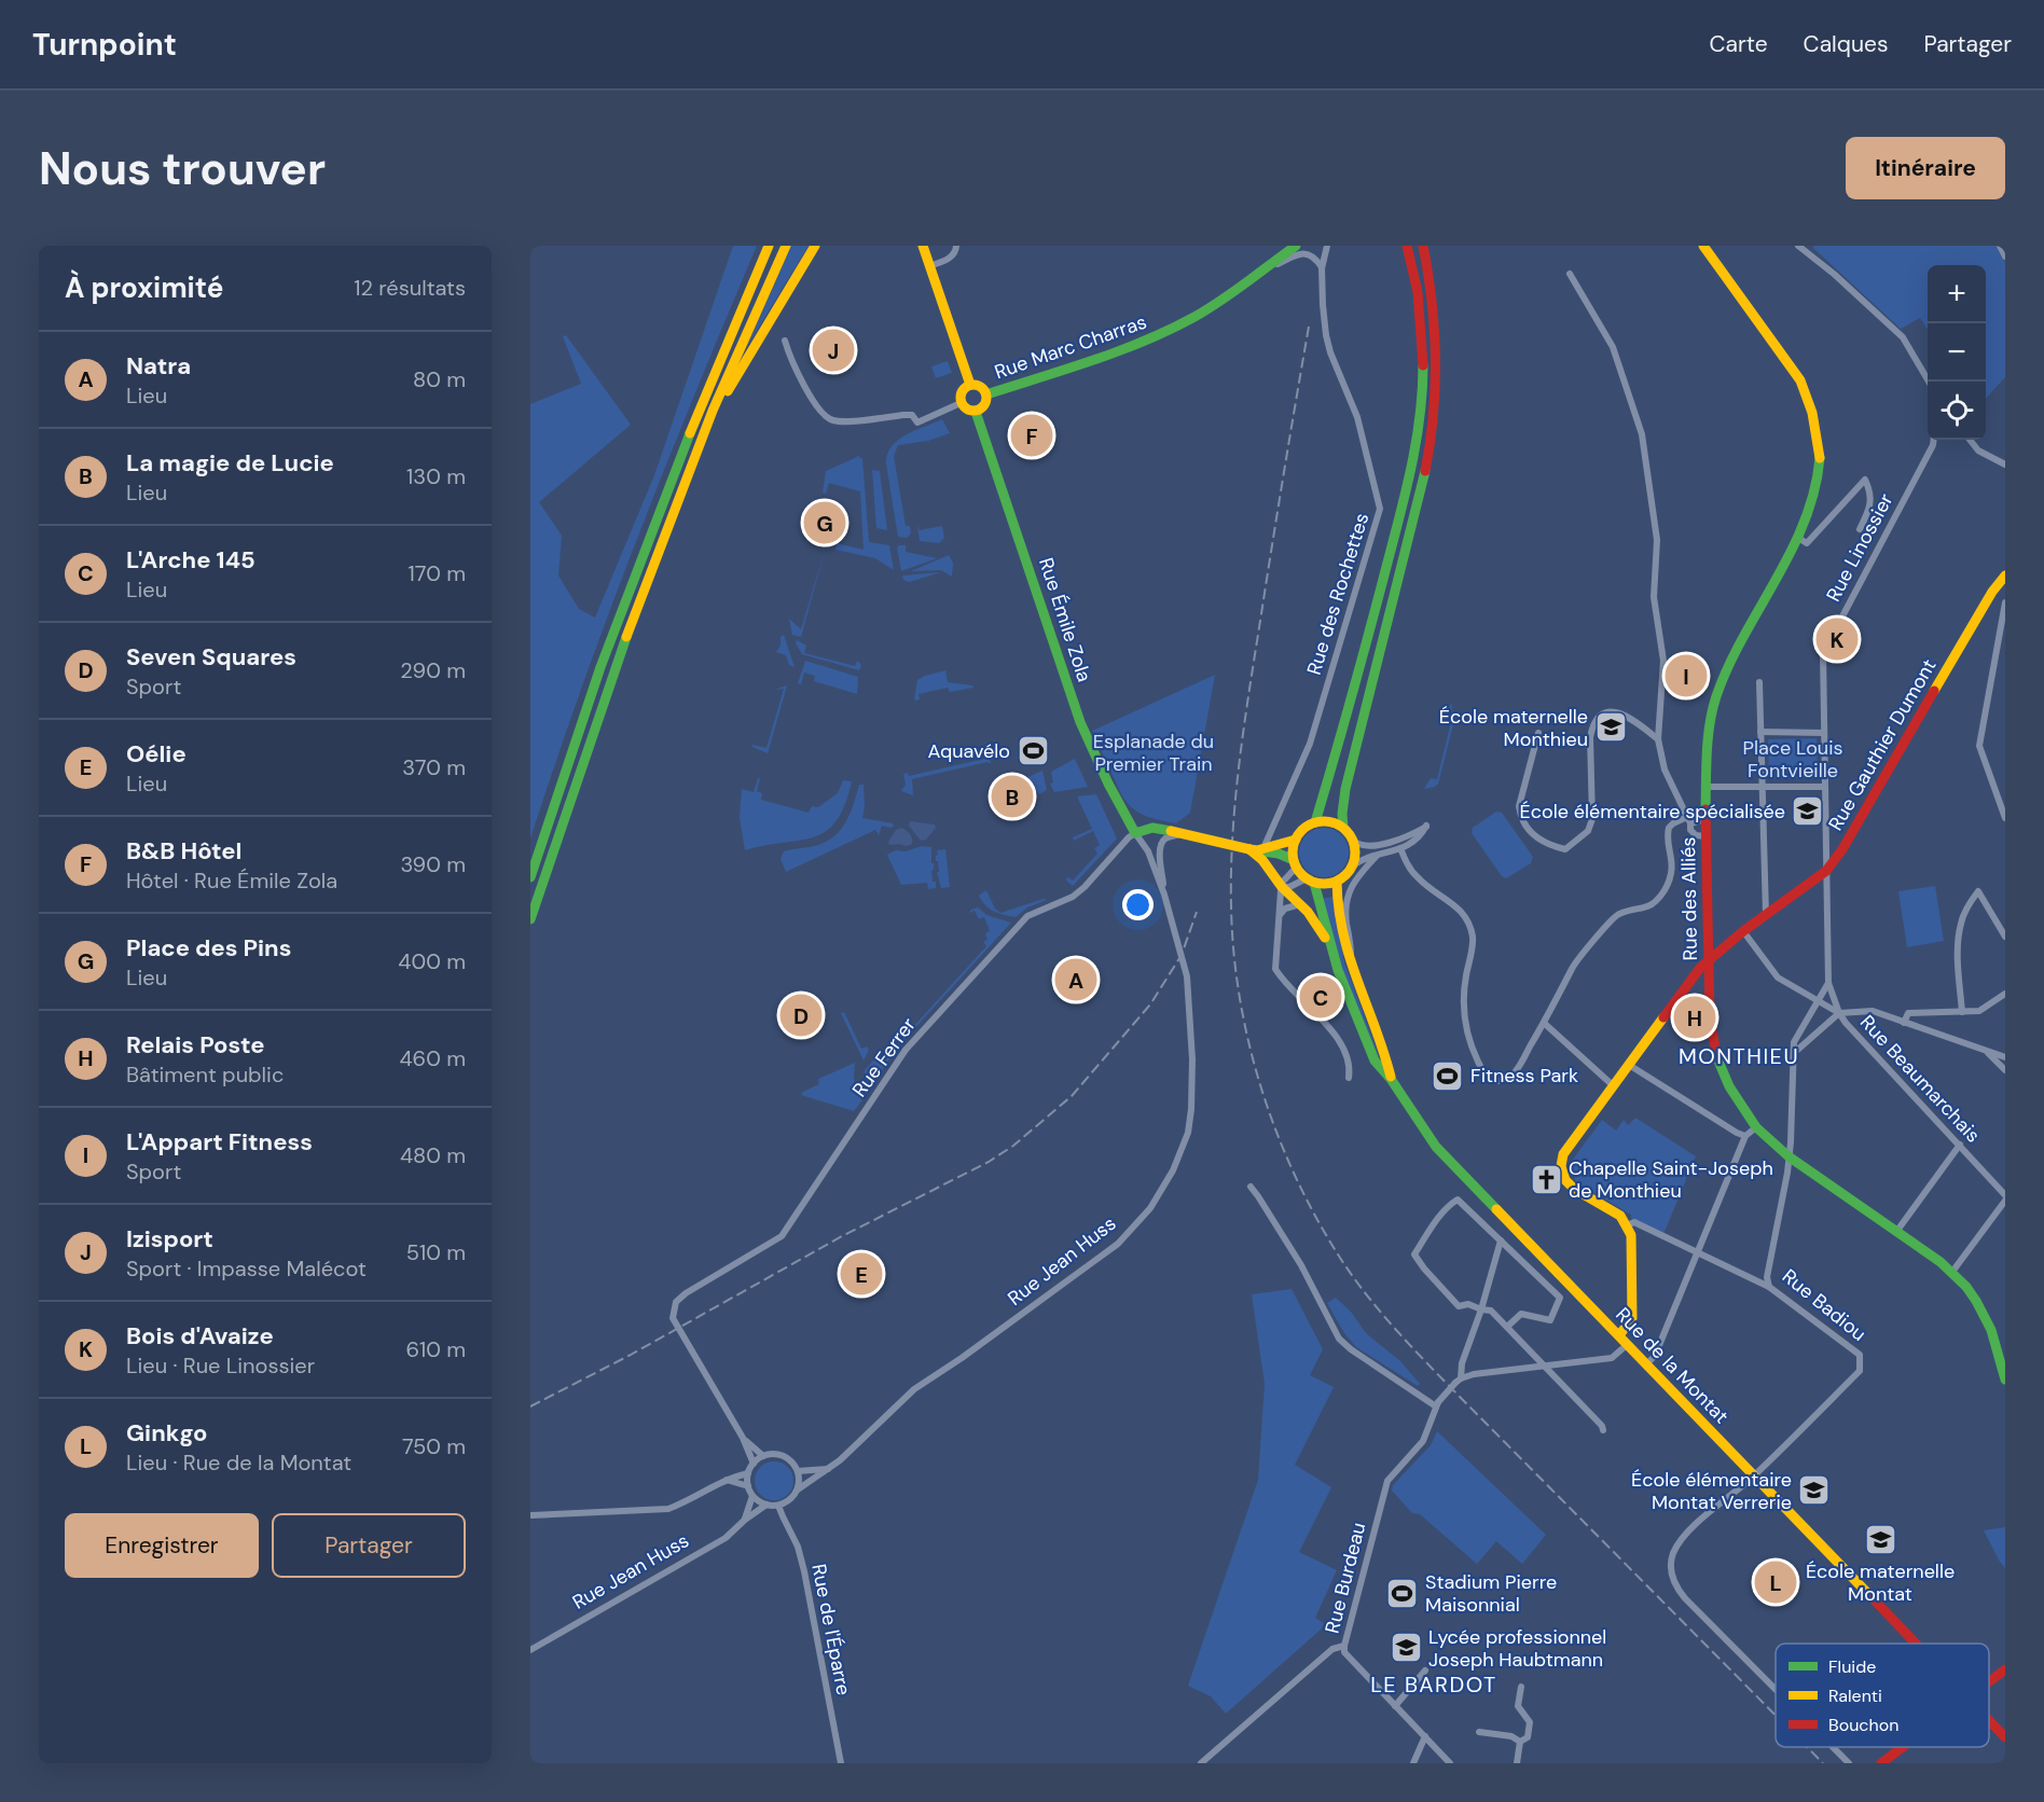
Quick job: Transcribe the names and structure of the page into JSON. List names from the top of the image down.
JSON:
{
  "streets": {
    "main road": [
      "Rue Marc Charras",
      "Rue Émile Zola",
      "Rue Gauthier Dumont",
      "Rue des Alliés",
      "Rue de la Montat"
    ],
    "street": [
      "Rue Linossier",
      "Rue des Rochettes",
      "Rue Ferrer",
      "Rue Beaumarchais",
      "Rue Jean Huss",
      "Rue Badiou",
      "Rue Burdeau",
      "Rue de l'Éparre"
    ]
  },
  "crossings": [
    ["Rue Marc Charras", "Rue Émile Zola"],
    ["Rue Linossier", "Rue Gauthier Dumont"],
    ["Rue Linossier", "Rue Badiou"],
    ["Rue Émile Zola", "Rue Ferrer"],
    ["Rue Émile Zola", "Rue Jean Huss"],
    ["Rue Gauthier Dumont", "Rue des Alliés"],
    ["Rue des Alliés", "Rue Badiou"],
    ["Rue Ferrer", "Rue Jean Huss"],
    ["Rue Jean Huss", "Rue de l'Éparre"],
    ["Rue Badiou", "Rue de la Montat"]
  ],
  "districts": ["MONTHIEU", "LE BARDOT"],
  "parks": ["Esplanade du Premier Train", "Place Louis Fontvieille"],
  "places": {
    "school or university": [
      "École maternelle Monthieu",
      "École élémentaire spécialisée",
      "École élémentaire Montat Verrerie",
      "École maternelle Montat",
      "Lycée professionnel Joseph Haubtmann"
    ],
    "sports": ["Aquavélo", "Fitness Park", "Stadium Pierre Maisonnial"],
    "church": ["Chapelle Saint-Joseph de Monthieu"]
  },
  "legend": ["Fluide", "Ralenti", "Bouchon"],
  "page": {
    "header": "Turnpoint",
    "nav": ["Carte", "Calques", "Partager"],
    "buttons": [
      "Itinéraire",
      ["Enregistrer", "Partager"]
    ],
    "title": "Nous trouver",
    "heading": ["À proximité", "12 résultats"],
    "map_buttons": ["+", "−"],
    "pins": [
      "J",
      "F",
      "G",
      "K",
      "I",
      "B",
      "A",
      "C",
      "D",
      "H",
      "E",
      "L"
    ],
    "list": [
      {
        "mark": "A",
        "name": "Natra",
        "note": "Lieu",
        "value": "80 m"
      },
      {
        "mark": "B",
        "name": "La magie de Lucie",
        "note": "Lieu",
        "value": "130 m"
      },
      {
        "mark": "C",
        "name": "L'Arche 145",
        "note": "Lieu",
        "value": "170 m"
      },
      {
        "mark": "D",
        "name": "Seven Squares",
        "note": "Sport",
        "value": "290 m"
      },
      {
        "mark": "E",
        "name": "Oélie",
        "note": "Lieu",
        "value": "370 m"
      },
      {
        "mark": "F",
        "name": "B&B Hôtel",
        "note": "Hôtel · Rue Émile Zola",
        "value": "390 m"
      },
      {
        "mark": "G",
        "name": "Place des Pins",
        "note": "Lieu",
        "value": "400 m"
      },
      {
        "mark": "H",
        "name": "Relais Poste",
        "note": "Bâtiment public",
        "value": "460 m"
      },
      {
        "mark": "I",
        "name": "L'Appart Fitness",
        "note": "Sport",
        "value": "480 m"
      },
      {
        "mark": "J",
        "name": "Izisport",
        "note": "Sport · Impasse Malécot",
        "value": "510 m"
      },
      {
        "mark": "K",
        "name": "Bois d'Avaize",
        "note": "Lieu · Rue Linossier",
        "value": "610 m"
      },
      {
        "mark": "L",
        "name": "Ginkgo",
        "note": "Lieu · Rue de la Montat",
        "value": "750 m"
      }
    ]
  }
}
